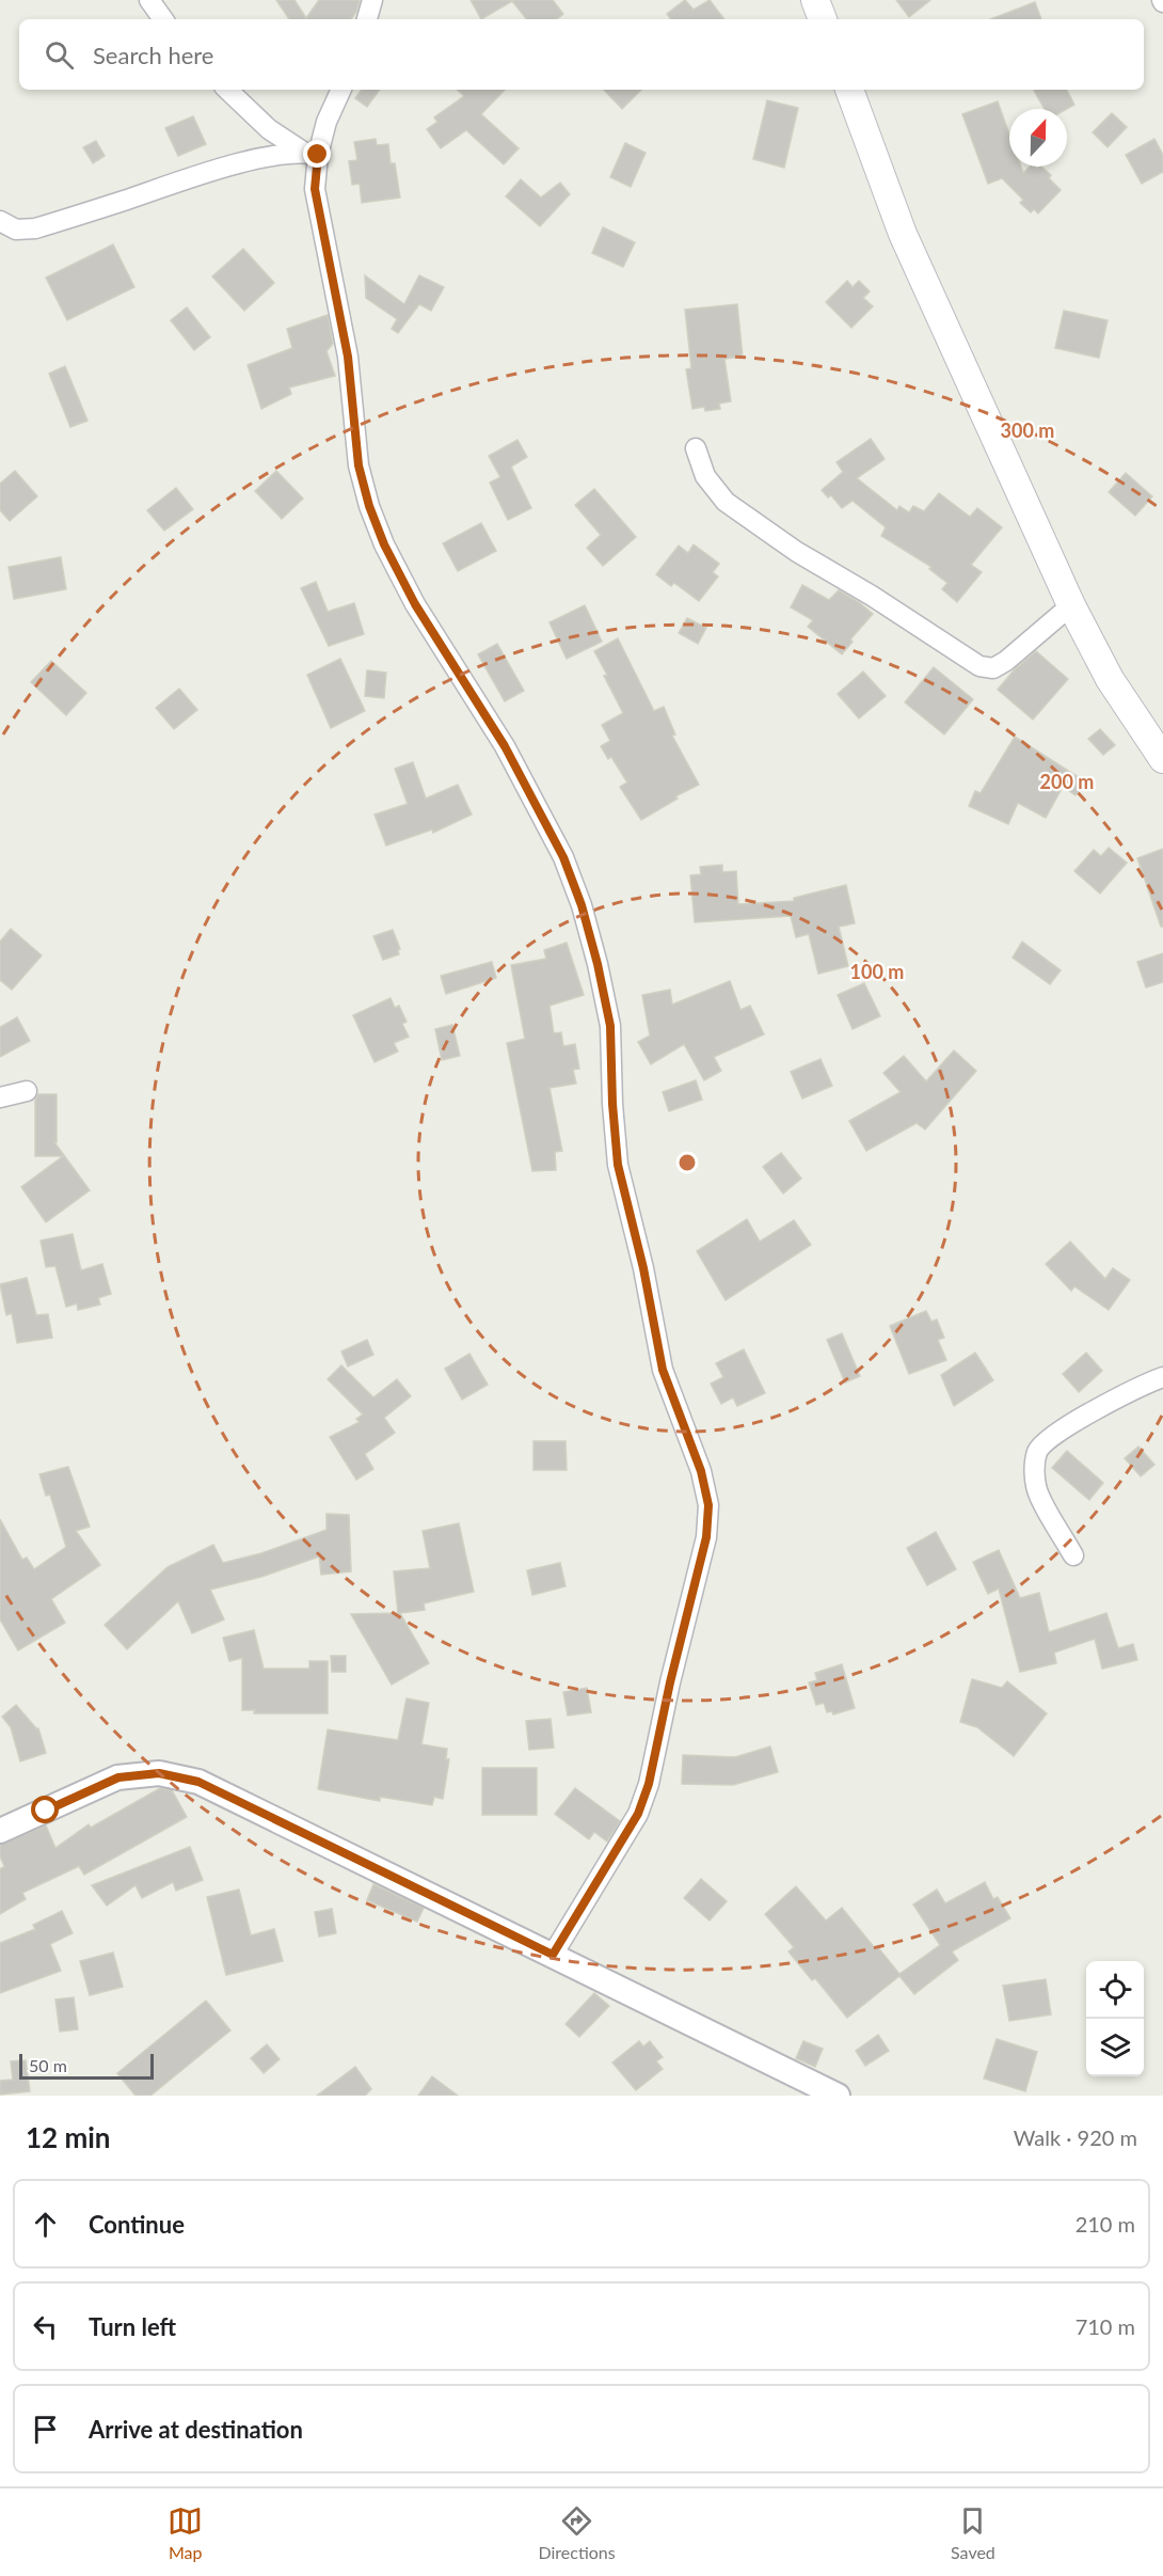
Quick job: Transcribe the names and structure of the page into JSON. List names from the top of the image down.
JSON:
{
  "scale_bar": "50 m",
  "north": "top",
  "page": {
    "search": "Search here",
    "scale": "50 m",
    "heading": ["12 min", "Walk · 920 m"],
    "list": [
      ["Continue", "210 m"],
      ["Turn left", "710 m"],
      "Arrive at destination"
    ],
    "nav": ["Map", "Directions", "Saved"]
  },
  "rings": ["300 m", "200 m", "100 m"]
}
